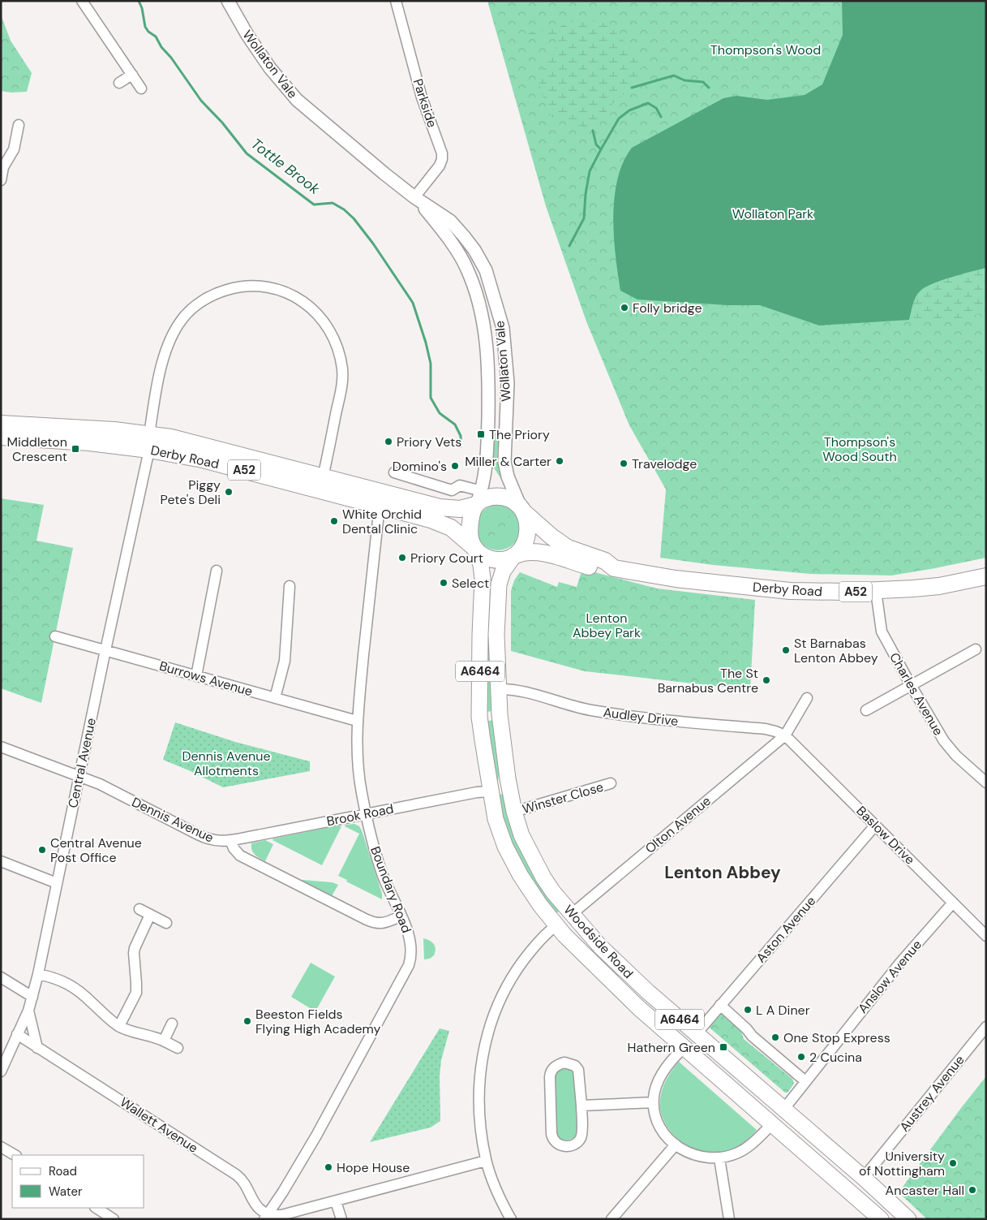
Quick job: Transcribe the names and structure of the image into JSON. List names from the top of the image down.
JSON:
{
  "streets": {
    "highway": ["Derby Road", "A52"],
    "main road": ["A6464", "Woodside Road"],
    "street": [
      "Wollaton Vale",
      "Parkside",
      "Burrows Avenue",
      "Charles Avenue",
      "Audley Drive",
      "Central Avenue",
      "Winster Close",
      "Brook Road",
      "Dennis Avenue",
      "Olton Avenue",
      "Baslow Drive",
      "Boundary Road",
      "Aston Avenue",
      "Anslow Avenue",
      "Austrey Avenue",
      "Wallett Avenue"
    ]
  },
  "crossings": [
    ["Wollaton Vale", "Parkside"],
    ["Wollaton Vale", "Derby Road"],
    ["Wollaton Vale", "A52"],
    ["Wollaton Vale", "Woodside Road"],
    ["Derby Road", "A52"],
    ["Derby Road", "Charles Avenue"],
    ["Derby Road", "Central Avenue"],
    ["Derby Road", "Boundary Road"],
    ["Derby Road", "Woodside Road"],
    ["A52", "Woodside Road"],
    ["Burrows Avenue", "Central Avenue"],
    ["Burrows Avenue", "Boundary Road"],
    ["Audley Drive", "Olton Avenue"],
    ["Audley Drive", "Baslow Drive"],
    ["Audley Drive", "Woodside Road"],
    ["Central Avenue", "Dennis Avenue"],
    ["Central Avenue", "Wallett Avenue"],
    ["Winster Close", "Woodside Road"],
    ["Brook Road", "Dennis Avenue"],
    ["Brook Road", "Boundary Road"],
    ["Brook Road", "Woodside Road"],
    ["Dennis Avenue", "Boundary Road"],
    ["Olton Avenue", "Baslow Drive"],
    ["Olton Avenue", "Woodside Road"],
    ["Baslow Drive", "Aston Avenue"],
    ["Baslow Drive", "Anslow Avenue"],
    ["Boundary Road", "Wallett Avenue"],
    ["Aston Avenue", "Woodside Road"],
    ["Woodside Road", "Anslow Avenue"],
    ["Woodside Road", "Austrey Avenue"]
  ],
  "districts": ["Lenton Abbey"],
  "water": ["Tottle Brook"],
  "parks": [
    "Thompson's Wood",
    "Wollaton Park",
    "Thompson's Wood South",
    "Lenton Abbey Park",
    "Dennis Avenue Allotments"
  ],
  "places": {
    "other": [
      "Folly bridge",
      "Priory Vets",
      "Miller & Carter",
      "Travelodge",
      "Domino's",
      "Piggy Pete's Deli",
      "White Orchid Dental Clinic",
      "Priory Court",
      "Select",
      "St Barnabas Lenton Abbey",
      "The St Barnabus Centre",
      "Central Avenue Post Office",
      "L A Diner",
      "Beeston Fields Flying High Academy",
      "One Stop Express",
      "2 Cucina",
      "University of Nottingham",
      "Hope House",
      "Ancaster Hall"
    ],
    "transit": ["The Priory", "Middleton Crescent", "Hathern Green"]
  },
  "legend": ["Road", "Water"]
}
